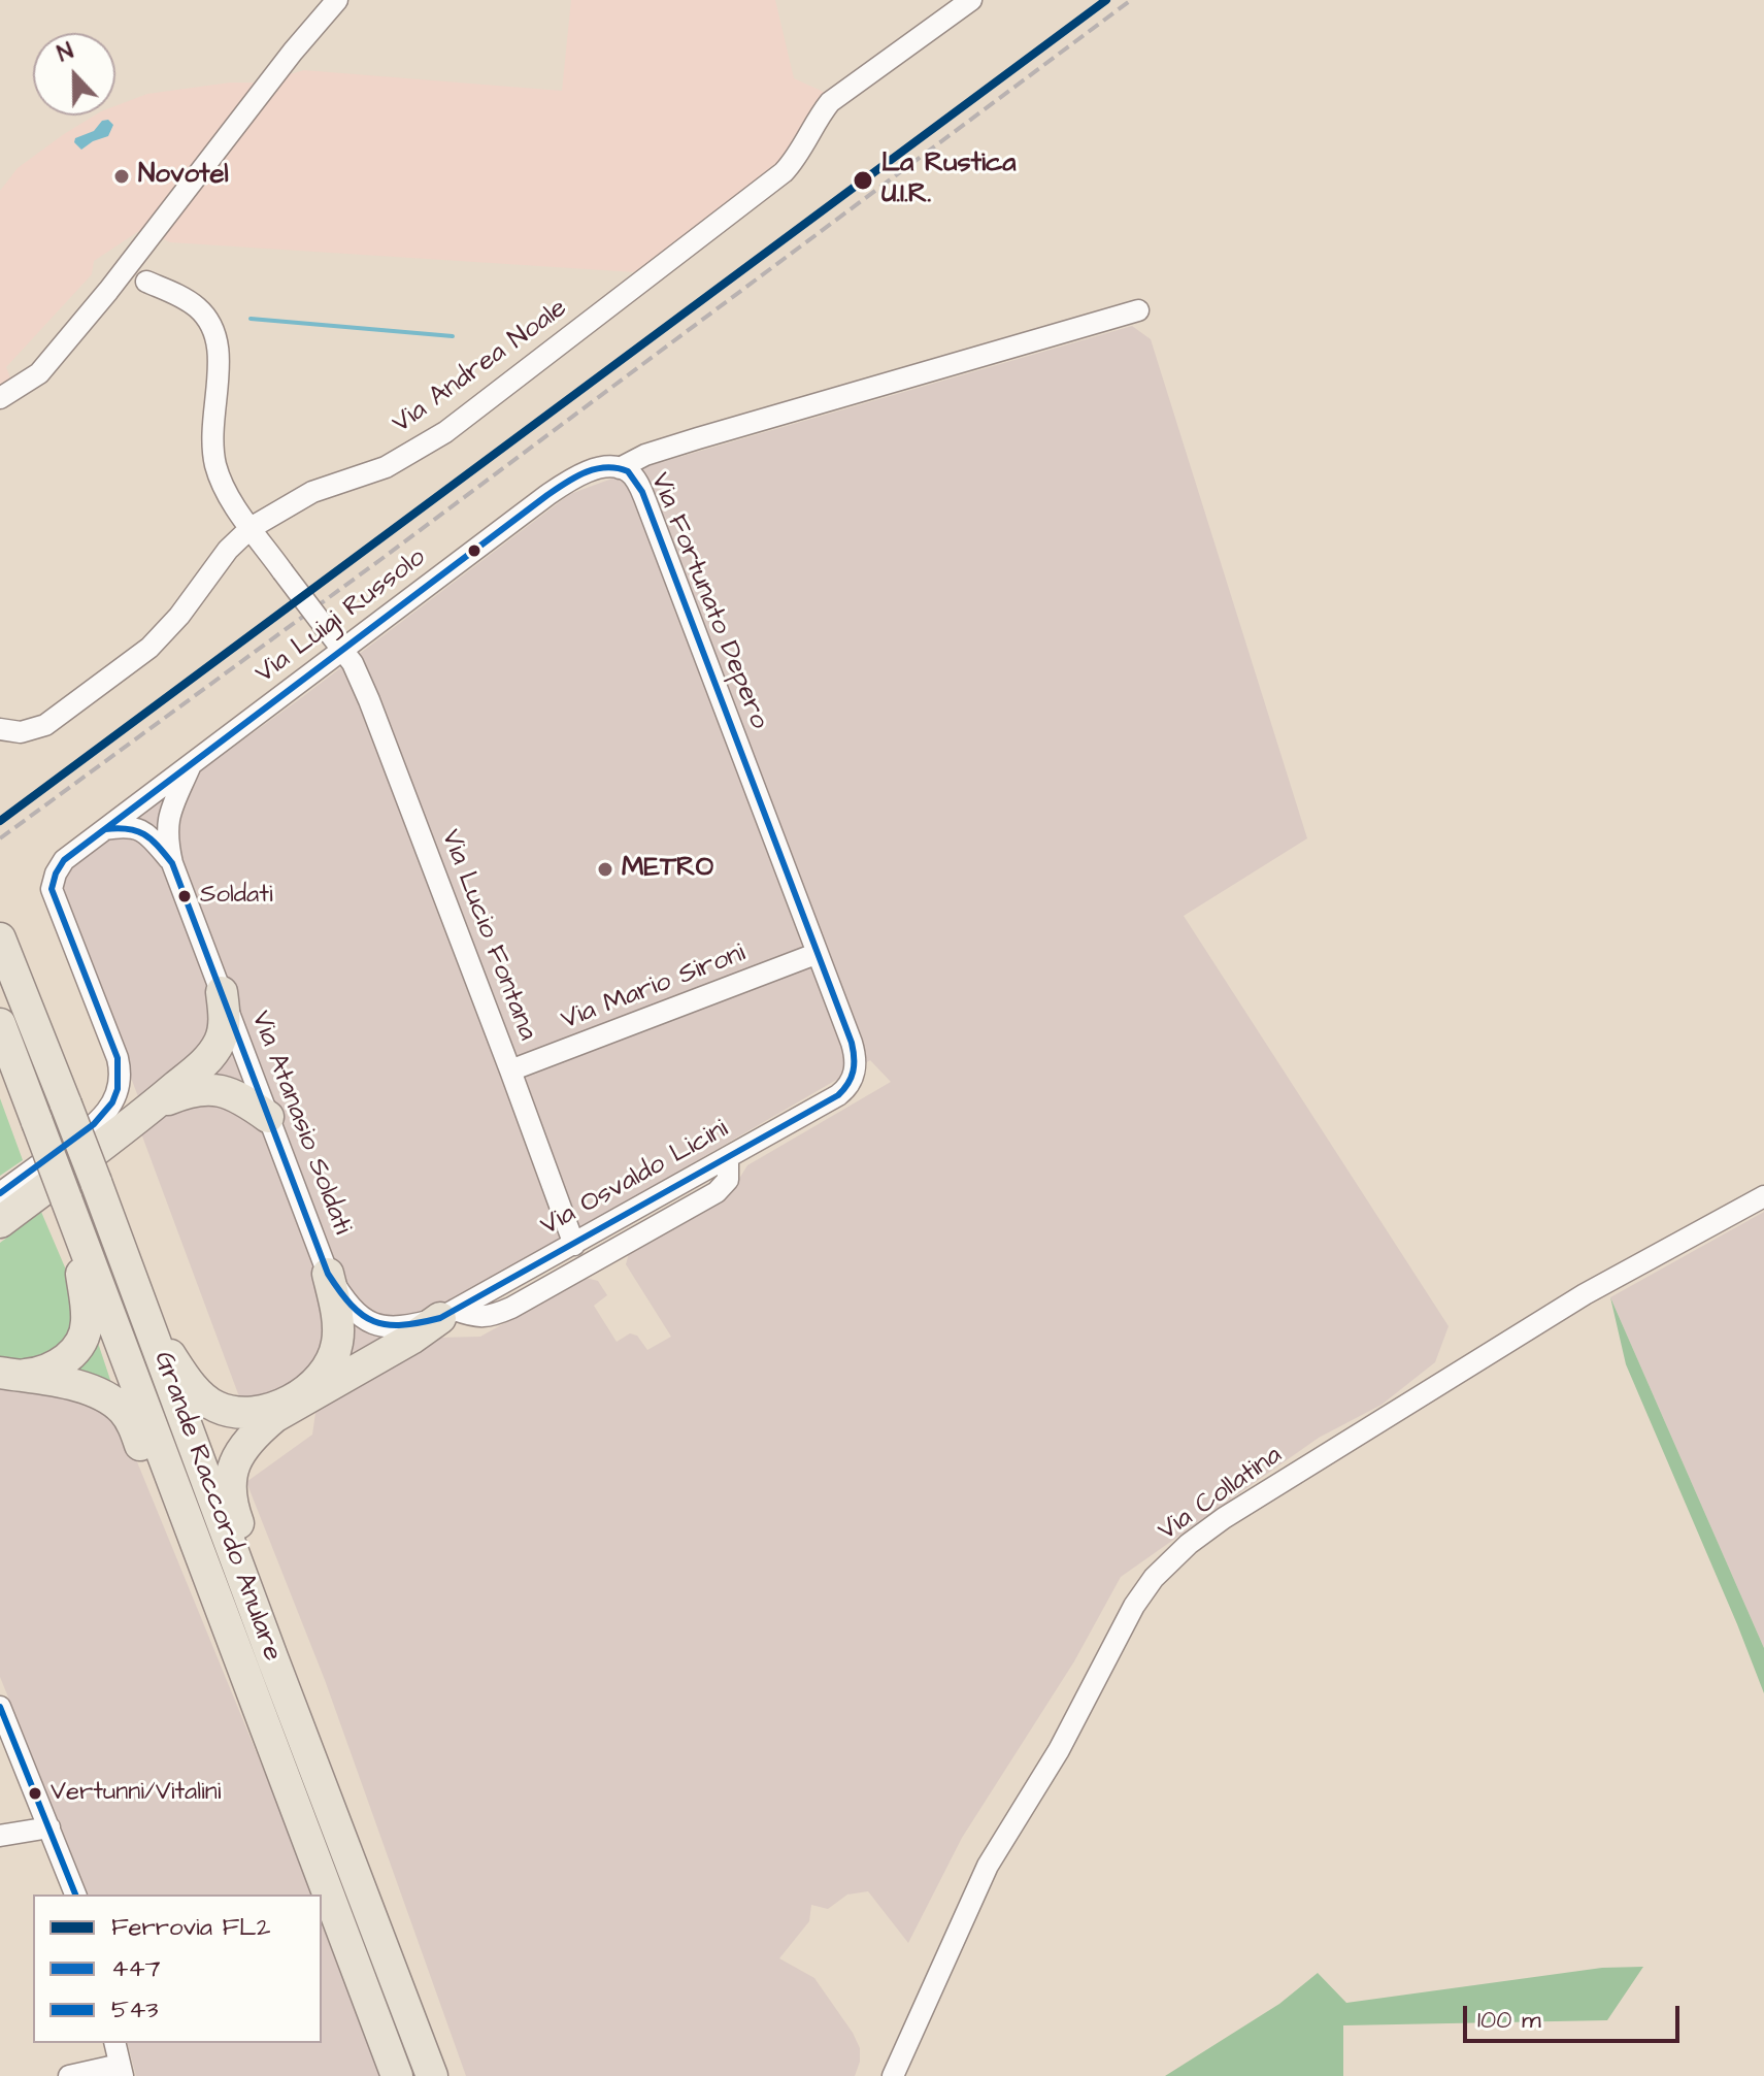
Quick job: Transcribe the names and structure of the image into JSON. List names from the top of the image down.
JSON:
{
  "streets": {
    "highway": ["Grande Raccordo Anulare"],
    "street": [
      "Via Andrea Noale",
      "Via Fortunato Depero",
      "Via Luigi Russolo",
      "Via Lucio Fontana",
      "Via Mario Sironi",
      "Via Atanasio Soldati",
      "Via Osvaldo Licini",
      "Via Collatina"
    ]
  },
  "crossings": [
    ["Via Andrea Noale", "Via Lucio Fontana"],
    ["Via Fortunato Depero", "Via Luigi Russolo"],
    ["Via Fortunato Depero", "Via Mario Sironi"],
    ["Via Fortunato Depero", "Via Osvaldo Licini"],
    ["Via Luigi Russolo", "Via Lucio Fontana"],
    ["Via Luigi Russolo", "Via Atanasio Soldati"],
    ["Via Lucio Fontana", "Via Mario Sironi"],
    ["Via Lucio Fontana", "Via Osvaldo Licini"],
    ["Via Atanasio Soldati", "Via Osvaldo Licini"]
  ],
  "places": [
    "Novotel",
    "La Rustica U.I.R.",
    "METRO",
    "Soldati",
    "Vertunni/Vitalini"
  ],
  "lines": ["rail line FL2", "transit line 447", "transit line 543"],
  "legend": ["Ferrovia FL2", "447", "543"],
  "scale_bar": "100 m",
  "north": "top"
}
